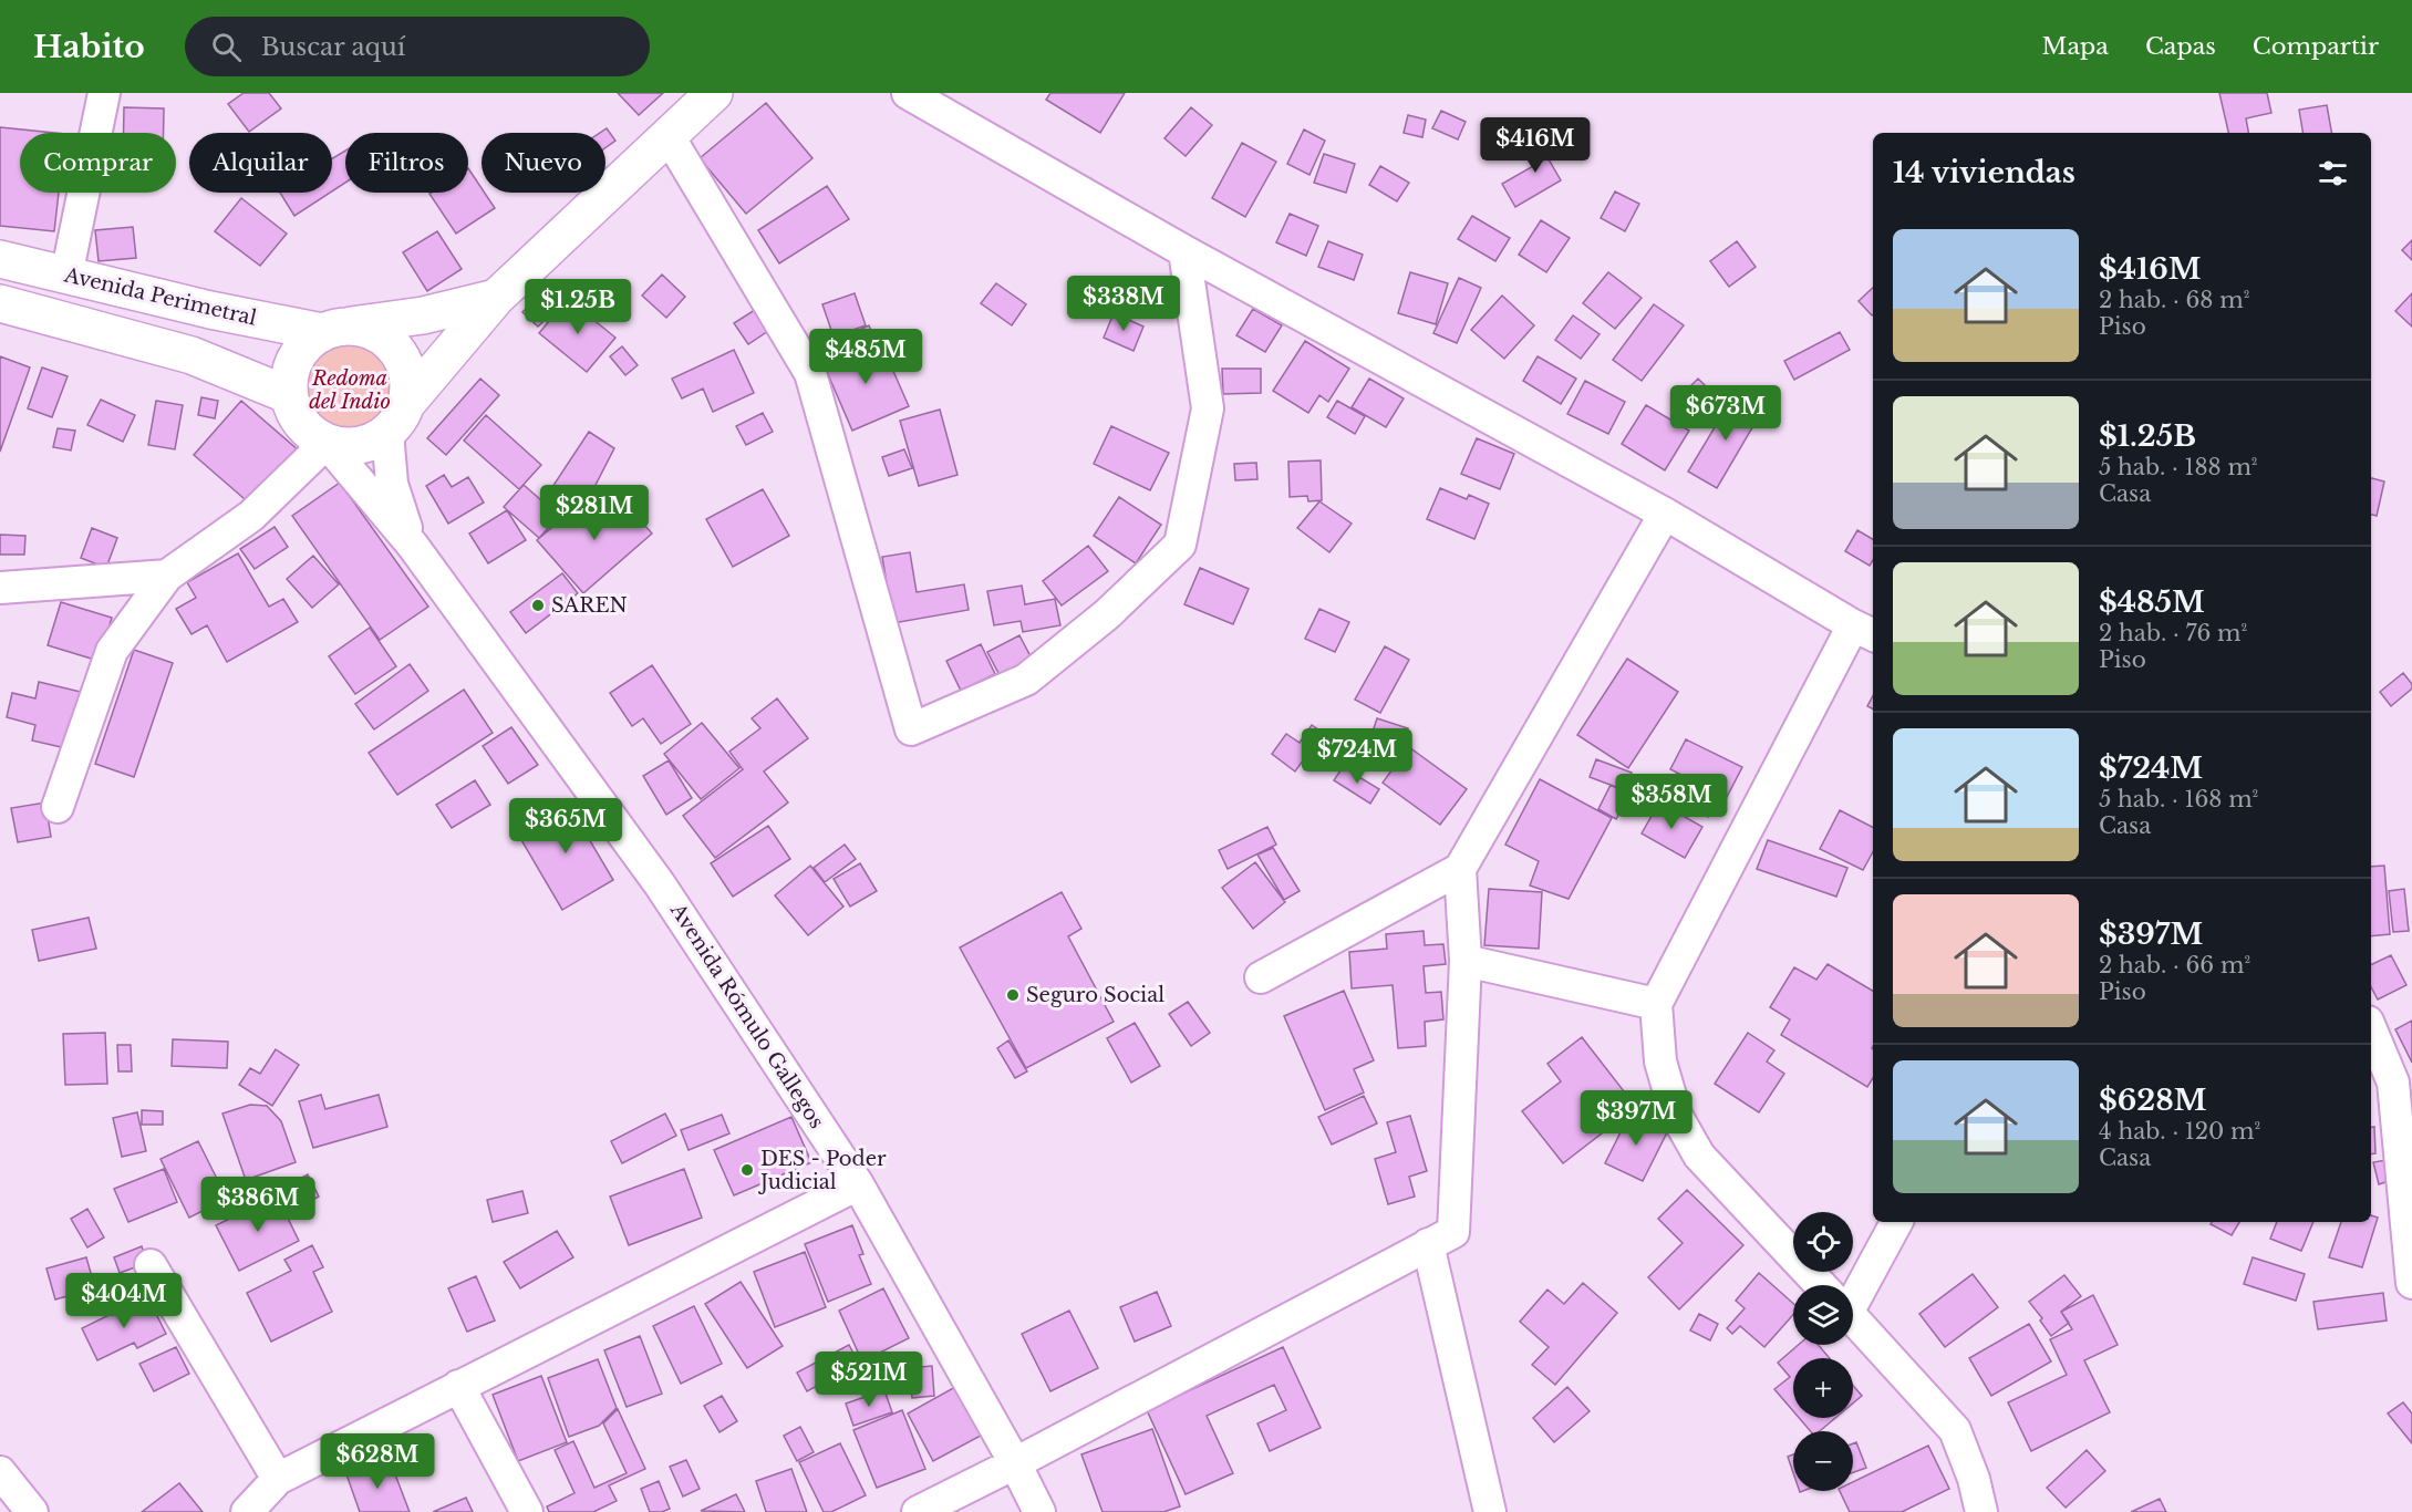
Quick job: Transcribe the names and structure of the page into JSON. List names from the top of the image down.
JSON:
{
  "streets": {
    "main road": ["Avenida Perimetral"],
    "street": ["Avenida Rómulo Gallegos"]
  },
  "crossings": [
    ["Avenida Perimetral", "Avenida Rómulo Gallegos"]
  ],
  "parks": ["Redoma del Indio"],
  "places": ["SAREN", "Seguro Social", "DES - Poder Judicial"],
  "page": {
    "header": "Habito",
    "search": "Buscar aquí",
    "nav": ["Mapa", "Capas", "Compartir"],
    "price": [
      "$416M",
      "$338M",
      "$1.25B",
      "$485M",
      "$673M",
      "$281M",
      "$724M",
      "$358M",
      "$365M",
      "$397M",
      "$386M",
      "$404M",
      "$521M",
      "$628M"
    ],
    "chip": [
      "Comprar",
      "Alquilar",
      "Filtros",
      "Nuevo"
    ],
    "heading": "14 viviendas",
    "list": [
      {
        "name": "$416M",
        "note": "2 hab. · 68 m² · Piso"
      },
      {
        "name": "$1.25B",
        "note": "5 hab. · 188 m² · Casa"
      },
      {
        "name": "$485M",
        "note": "2 hab. · 76 m² · Piso"
      },
      {
        "name": "$724M",
        "note": "5 hab. · 168 m² · Casa"
      },
      {
        "name": "$397M",
        "note": "2 hab. · 66 m² · Piso"
      },
      {
        "name": "$628M",
        "note": "4 hab. · 120 m² · Casa"
      }
    ],
    "map_buttons": ["+", "−"]
  }
}
